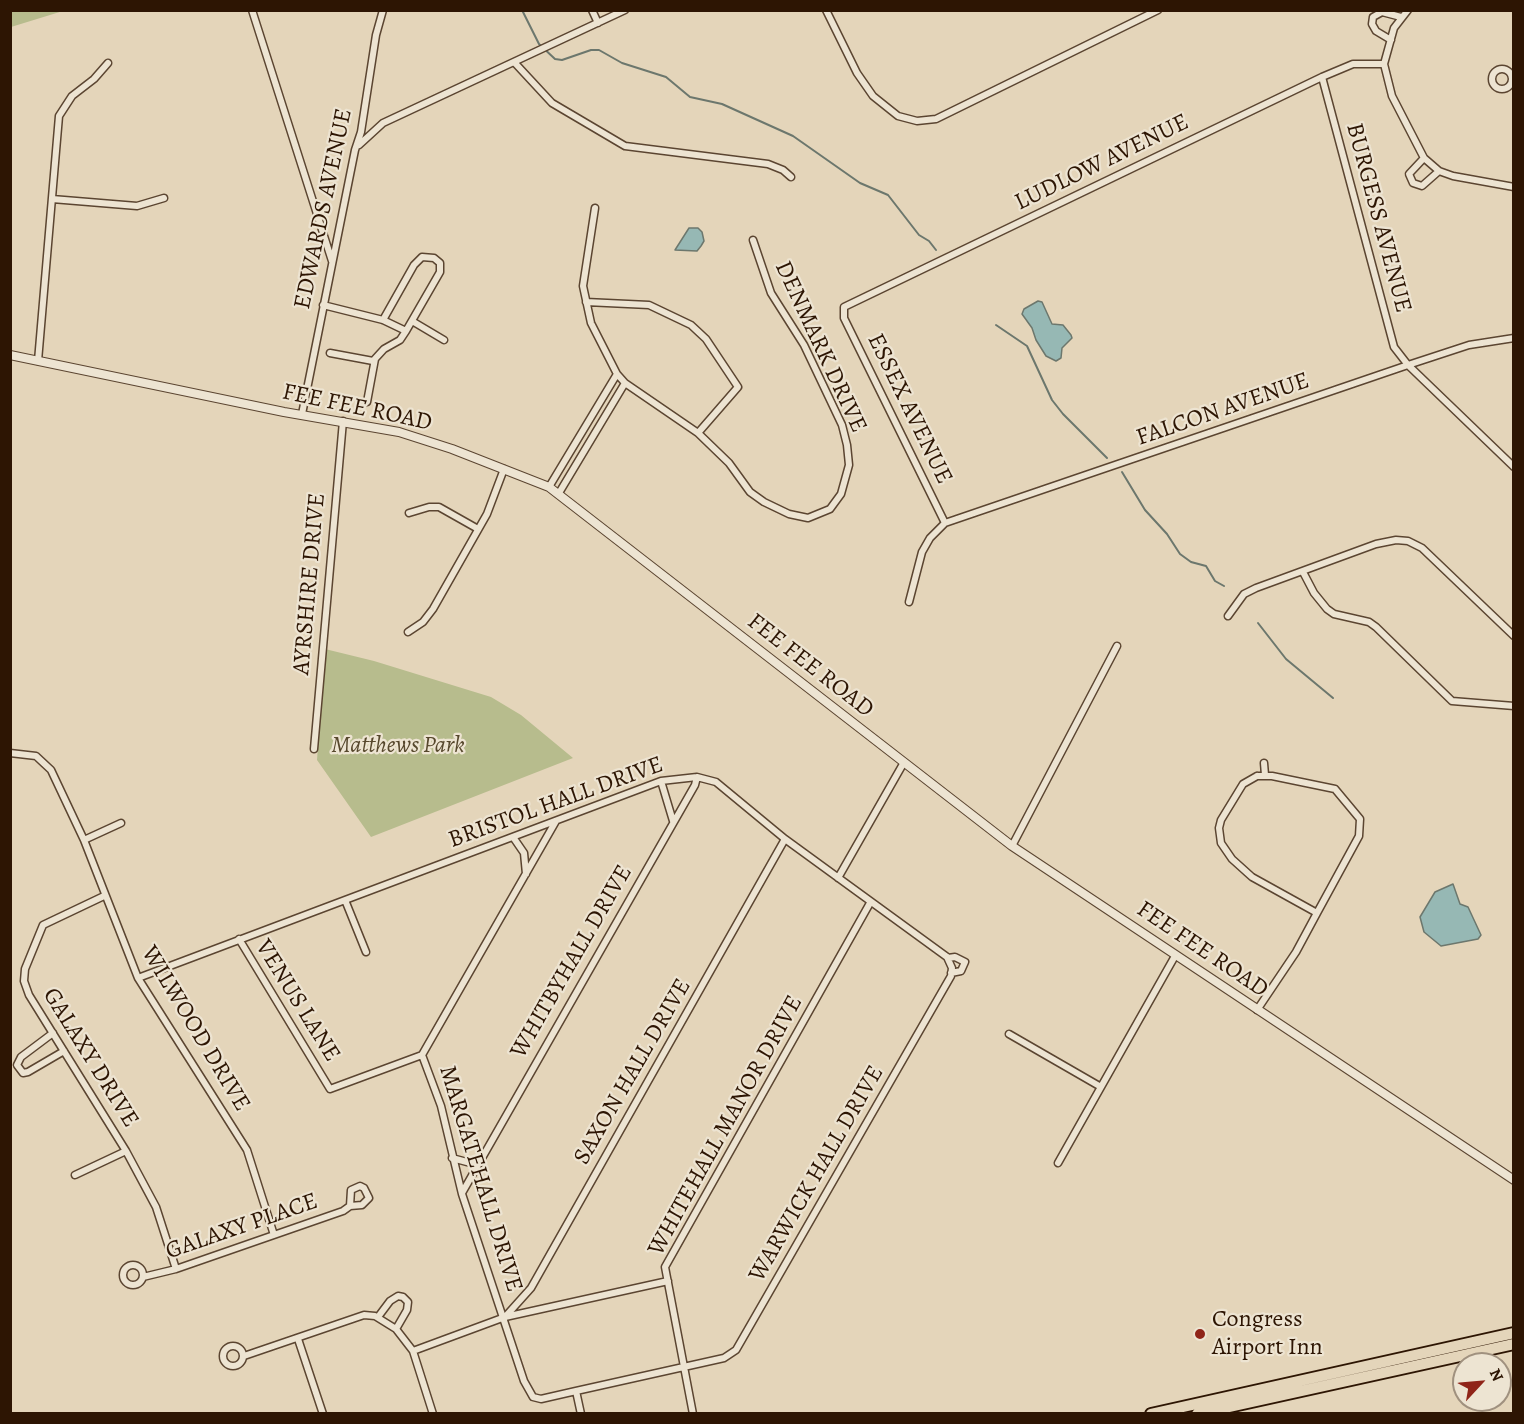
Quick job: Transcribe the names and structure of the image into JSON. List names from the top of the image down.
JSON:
{
  "streets": {
    "street": [
      "LUDLOW AVENUE",
      "EDWARDS AVENUE",
      "BURGESS AVENUE",
      "DENMARK DRIVE",
      "FEE FEE ROAD",
      "ESSEX AVENUE",
      "FALCON AVENUE",
      "AYRSHIRE DRIVE",
      "BRISTOL HALL DRIVE",
      "WHITBYHALL DRIVE",
      "VENUS LANE",
      "WILWOOD DRIVE",
      "GALAXY DRIVE",
      "SAXON HALL DRIVE",
      "WHITEHALL MANOR DRIVE",
      "WARWICK HALL DRIVE",
      "MARGATEHALL DRIVE",
      "GALAXY PLACE"
    ]
  },
  "crossings": [
    ["LUDLOW AVENUE", "BURGESS AVENUE"],
    ["LUDLOW AVENUE", "ESSEX AVENUE"],
    ["EDWARDS AVENUE", "FEE FEE ROAD"],
    ["BURGESS AVENUE", "FALCON AVENUE"],
    ["FEE FEE ROAD", "AYRSHIRE DRIVE"],
    ["ESSEX AVENUE", "FALCON AVENUE"],
    ["BRISTOL HALL DRIVE", "WHITBYHALL DRIVE"],
    ["BRISTOL HALL DRIVE", "VENUS LANE"],
    ["BRISTOL HALL DRIVE", "WILWOOD DRIVE"],
    ["BRISTOL HALL DRIVE", "SAXON HALL DRIVE"],
    ["BRISTOL HALL DRIVE", "WHITEHALL MANOR DRIVE"],
    ["BRISTOL HALL DRIVE", "WARWICK HALL DRIVE"],
    ["BRISTOL HALL DRIVE", "MARGATEHALL DRIVE"],
    ["WHITBYHALL DRIVE", "MARGATEHALL DRIVE"],
    ["VENUS LANE", "MARGATEHALL DRIVE"],
    ["WILWOOD DRIVE", "GALAXY DRIVE"],
    ["WILWOOD DRIVE", "GALAXY PLACE"],
    ["GALAXY DRIVE", "GALAXY PLACE"],
    ["SAXON HALL DRIVE", "MARGATEHALL DRIVE"],
    ["WHITEHALL MANOR DRIVE", "WARWICK HALL DRIVE"],
    ["WARWICK HALL DRIVE", "MARGATEHALL DRIVE"]
  ],
  "parks": ["Matthews Park"],
  "places": ["Congress Airport Inn"],
  "north": "top right"
}
